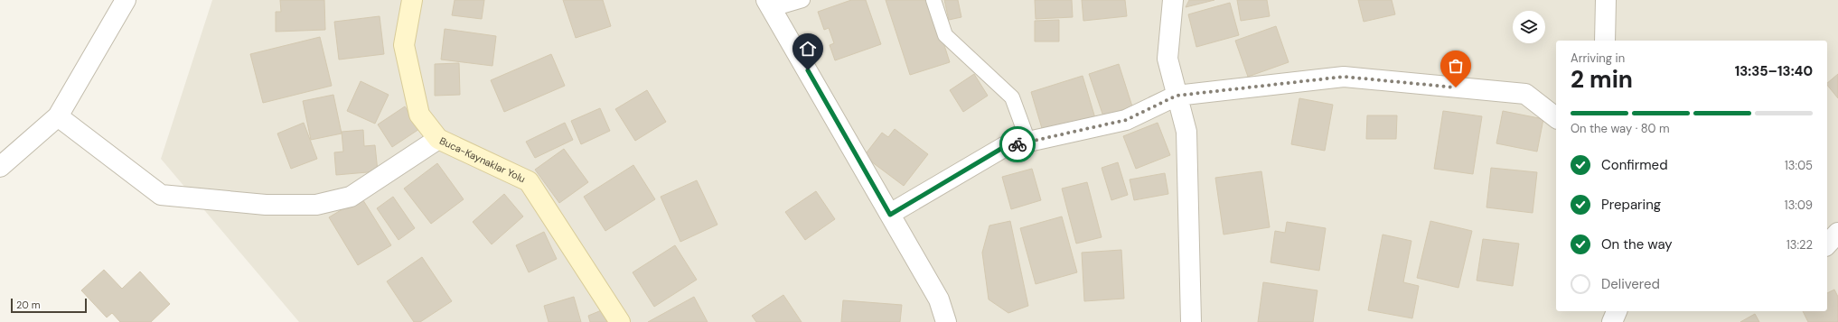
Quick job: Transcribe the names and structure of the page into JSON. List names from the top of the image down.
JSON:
{
  "streets": {
    "street": ["Buca-Kaynaklar Yolu"]
  },
  "scale_bar": "20 m",
  "page": {
    "heading": ["2 min", "Arriving in", "13:35–13:40"],
    "bar": "On the way · 80 m",
    "list": [
      ["Confirmed", "13:05"],
      ["Preparing", "13:09"],
      ["On the way", "13:22"],
      "Delivered"
    ],
    "scale": "20 m"
  }
}
